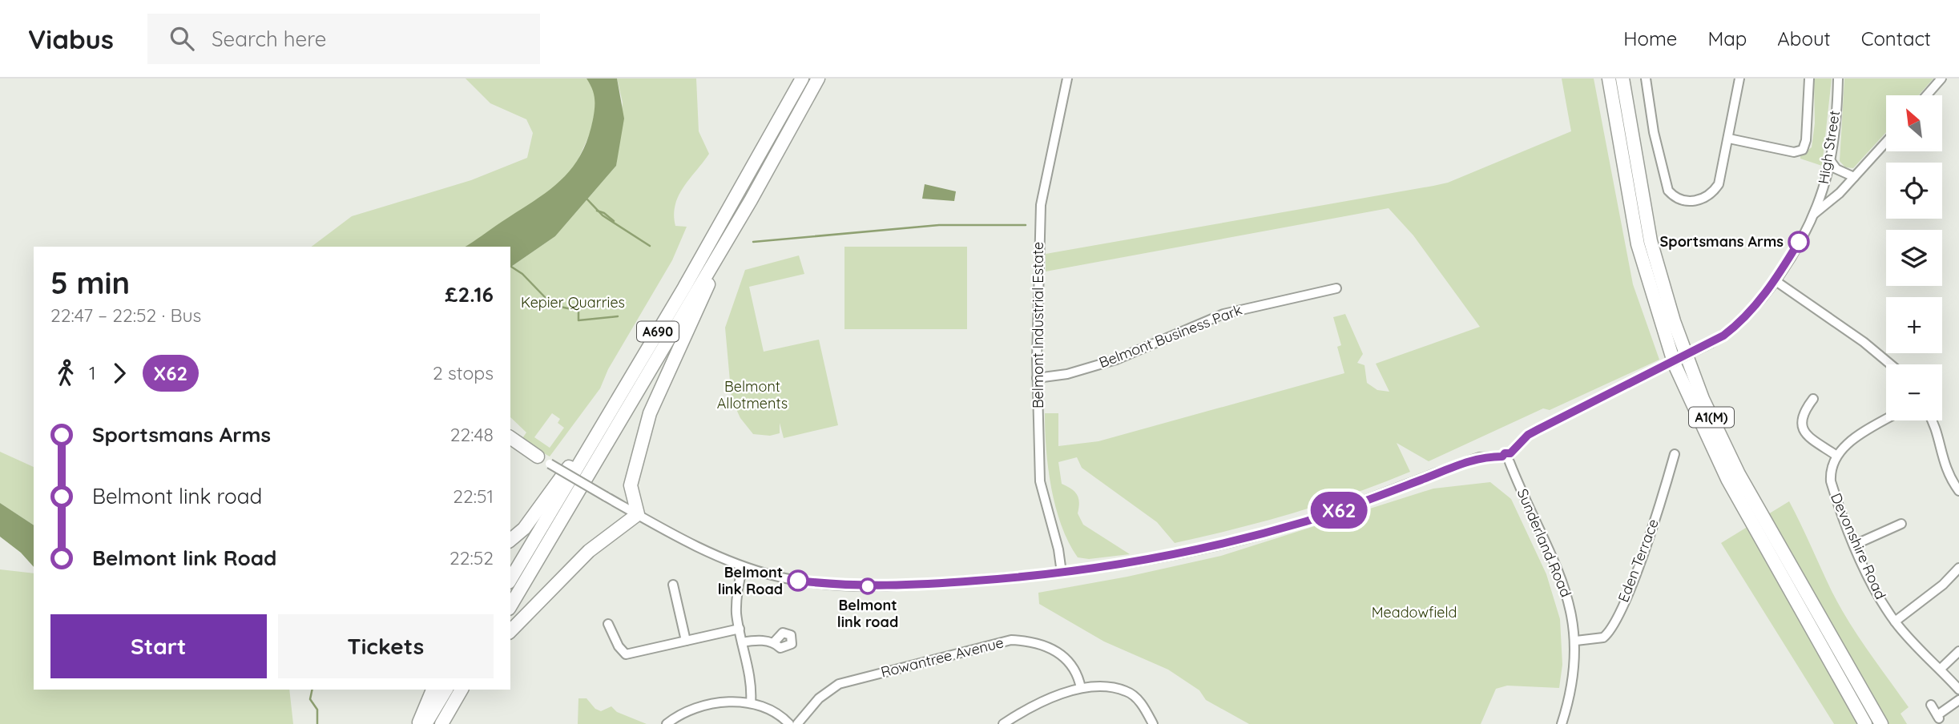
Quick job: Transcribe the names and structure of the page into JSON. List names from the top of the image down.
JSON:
{
  "streets": {
    "highway": ["A690", "A1(M)"],
    "street": [
      "High Street",
      "Belmont Industrial Estate",
      "Belmont Business Park",
      "Sunderland Road",
      "Devonshire Road",
      "Eden Terrace",
      "Rowantree Avenue"
    ]
  },
  "crossings": [
    ["Belmont Industrial Estate", "Belmont Business Park"],
    ["Sunderland Road", "Eden Terrace"]
  ],
  "parks": ["Kepier Quarries", "Belmont Allotments", "Meadowfield"],
  "places": ["Sportsmans Arms", "Belmont link Road", "Belmont link road"],
  "lines": ["bus line X62"],
  "north": "top left",
  "page": {
    "header": "Viabus",
    "search": "Search here",
    "nav": [
      "Home",
      "Map",
      "About",
      "Contact"
    ],
    "on_map": "X62",
    "map_buttons": ["+", "−"],
    "heading": ["5 min", "22:47 – 22:52 · Bus", "£2.16"],
    "legs": ["1", "X62", "2 stops"],
    "list": [
      {
        "name": "Sportsmans Arms",
        "value": "22:48"
      },
      {
        "name": "Belmont link road",
        "value": "22:51"
      },
      {
        "name": "Belmont link Road",
        "value": "22:52"
      }
    ],
    "buttons": ["Start", "Tickets"]
  }
}
